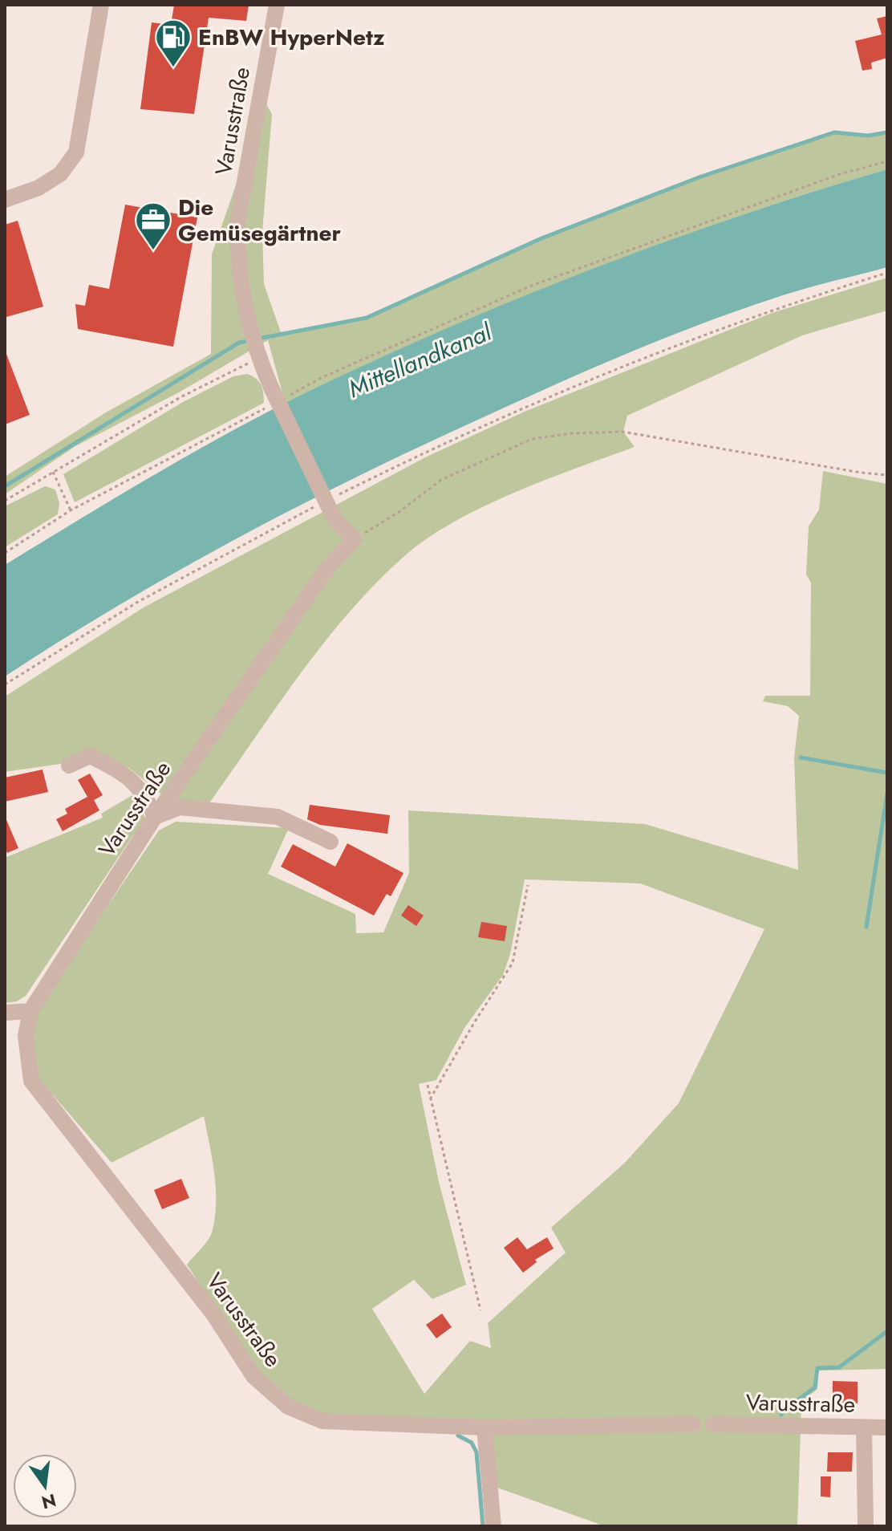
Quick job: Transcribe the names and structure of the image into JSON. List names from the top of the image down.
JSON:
{
  "streets": {
    "street": ["Varusstraße"]
  },
  "water": ["Mittellandkanal"],
  "places": {
    "fuel station": ["EnBW HyperNetz"],
    "office": ["Die Gemüsegärtner"]
  },
  "north": "bottom"
}
